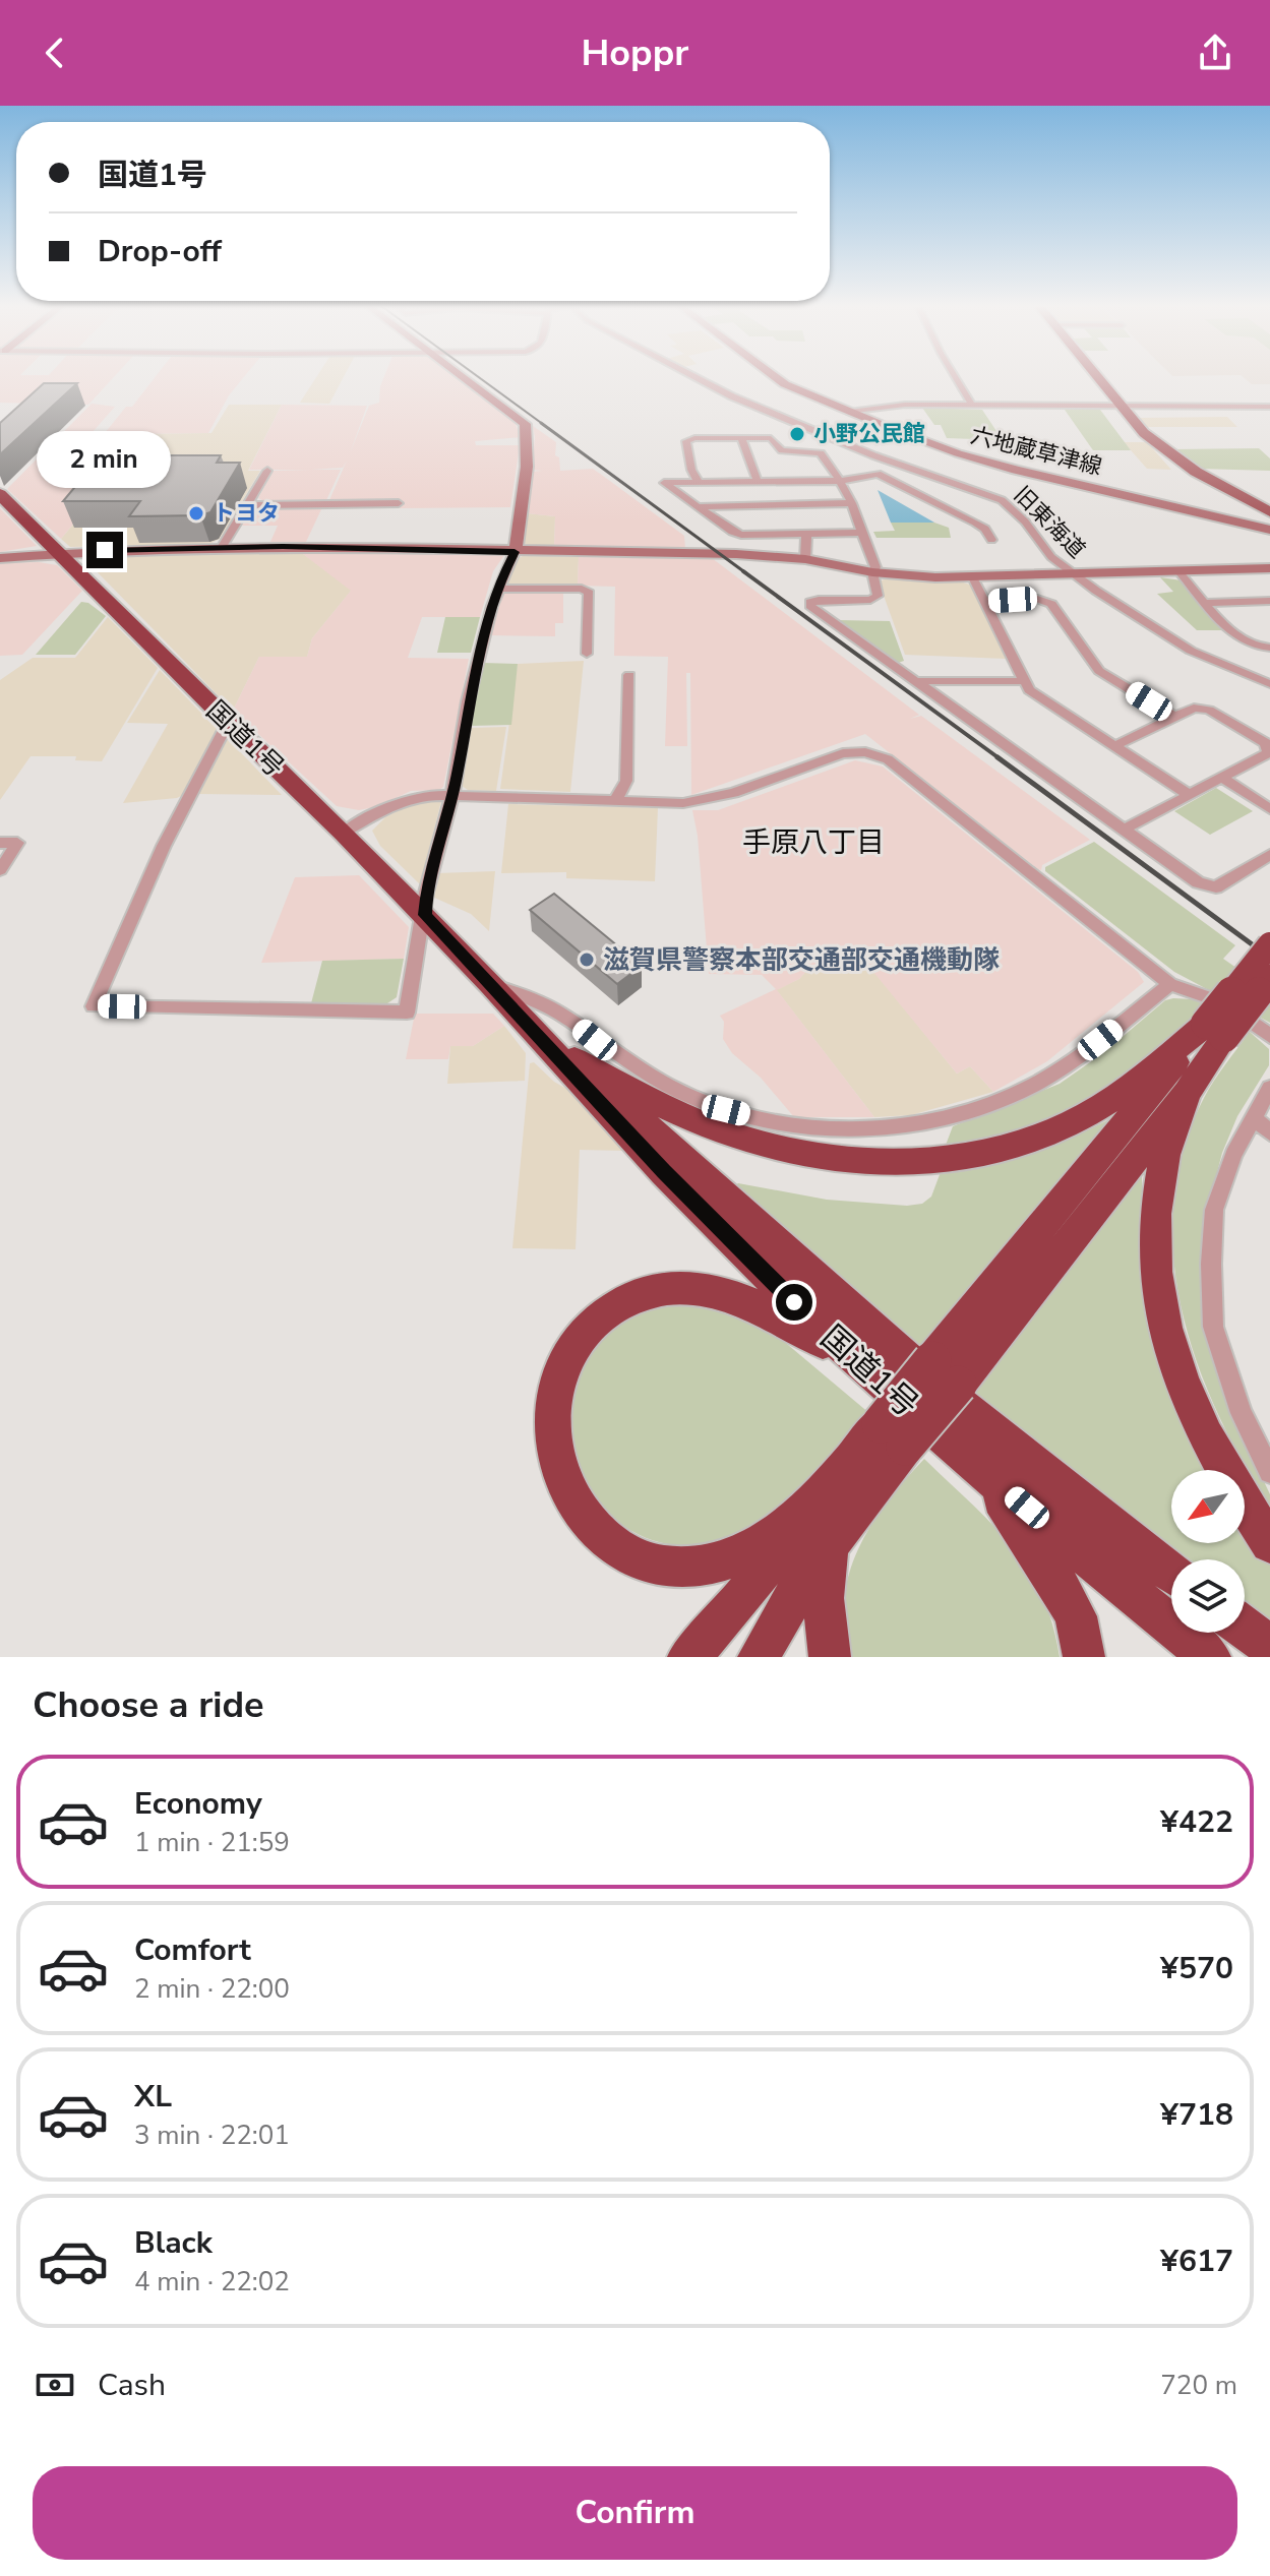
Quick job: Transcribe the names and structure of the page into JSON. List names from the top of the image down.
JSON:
{
  "streets": {
    "highway": ["国道1号"],
    "street": ["六地蔵草津線", "旧東海道"]
  },
  "districts": ["手原八丁目"],
  "places": ["小野公民館", "トヨタ", "滋賀県警察本部交通部交通機動隊"],
  "north": "bottom left",
  "page": {
    "header": "Hoppr",
    "banner": ["国道1号", "Drop-off"],
    "bubble": "2 min",
    "heading": "Choose a ride",
    "list": [
      {
        "name": "Economy",
        "note": "1 min · 21:59",
        "value": "¥422"
      },
      {
        "name": "Comfort",
        "note": "2 min · 22:00",
        "value": "¥570"
      },
      {
        "name": "XL",
        "note": "3 min · 22:01",
        "value": "¥718"
      },
      {
        "name": "Black",
        "note": "4 min · 22:02",
        "value": "¥617"
      }
    ],
    "pay": ["Cash", "720 m"],
    "buttons": "Confirm"
  }
}
